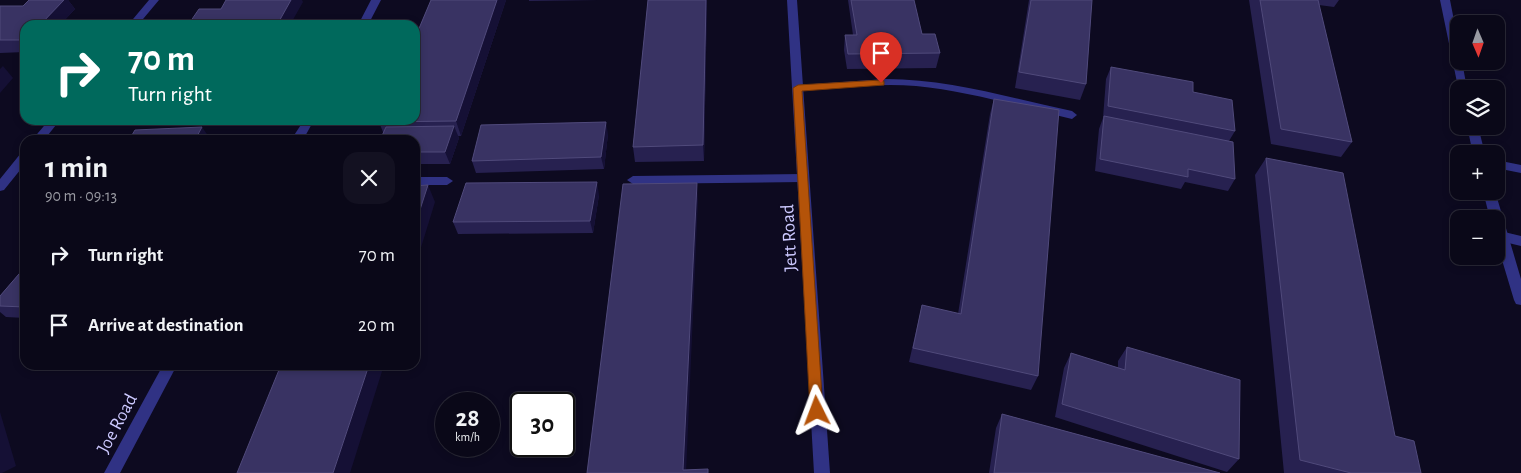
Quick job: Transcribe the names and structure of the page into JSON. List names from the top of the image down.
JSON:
{
  "streets": {
    "street": ["Jett Road", "Joe Road"]
  },
  "north": "bottom",
  "page": {
    "map_buttons": ["+", "−"],
    "turn": ["70 m", "Turn right"],
    "heading": ["1 min", "90 m · 09:13"],
    "list": [
      {
        "name": "Turn right",
        "value": "70 m"
      },
      {
        "name": "Arrive at destination",
        "value": "20 m"
      }
    ],
    "speed": "28 km/h",
    "limit": "30"
  }
}
